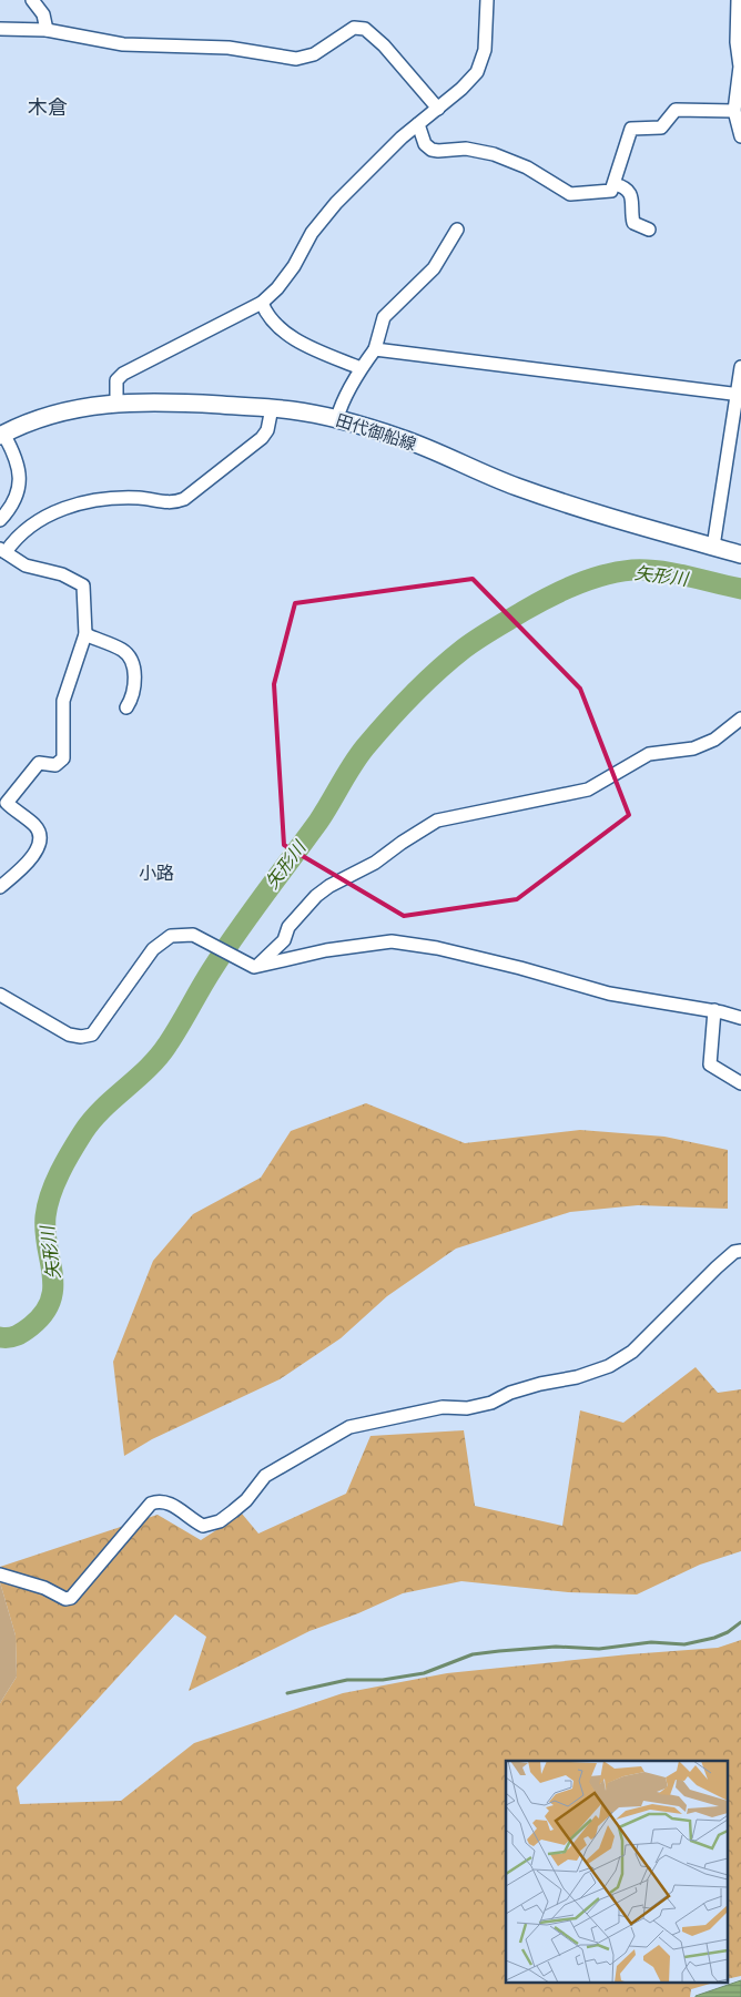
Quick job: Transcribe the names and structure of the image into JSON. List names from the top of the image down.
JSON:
{
  "streets": {
    "main road": ["田代御船線"]
  },
  "districts": ["木倉", "小路"],
  "water": ["矢形川"]
}
